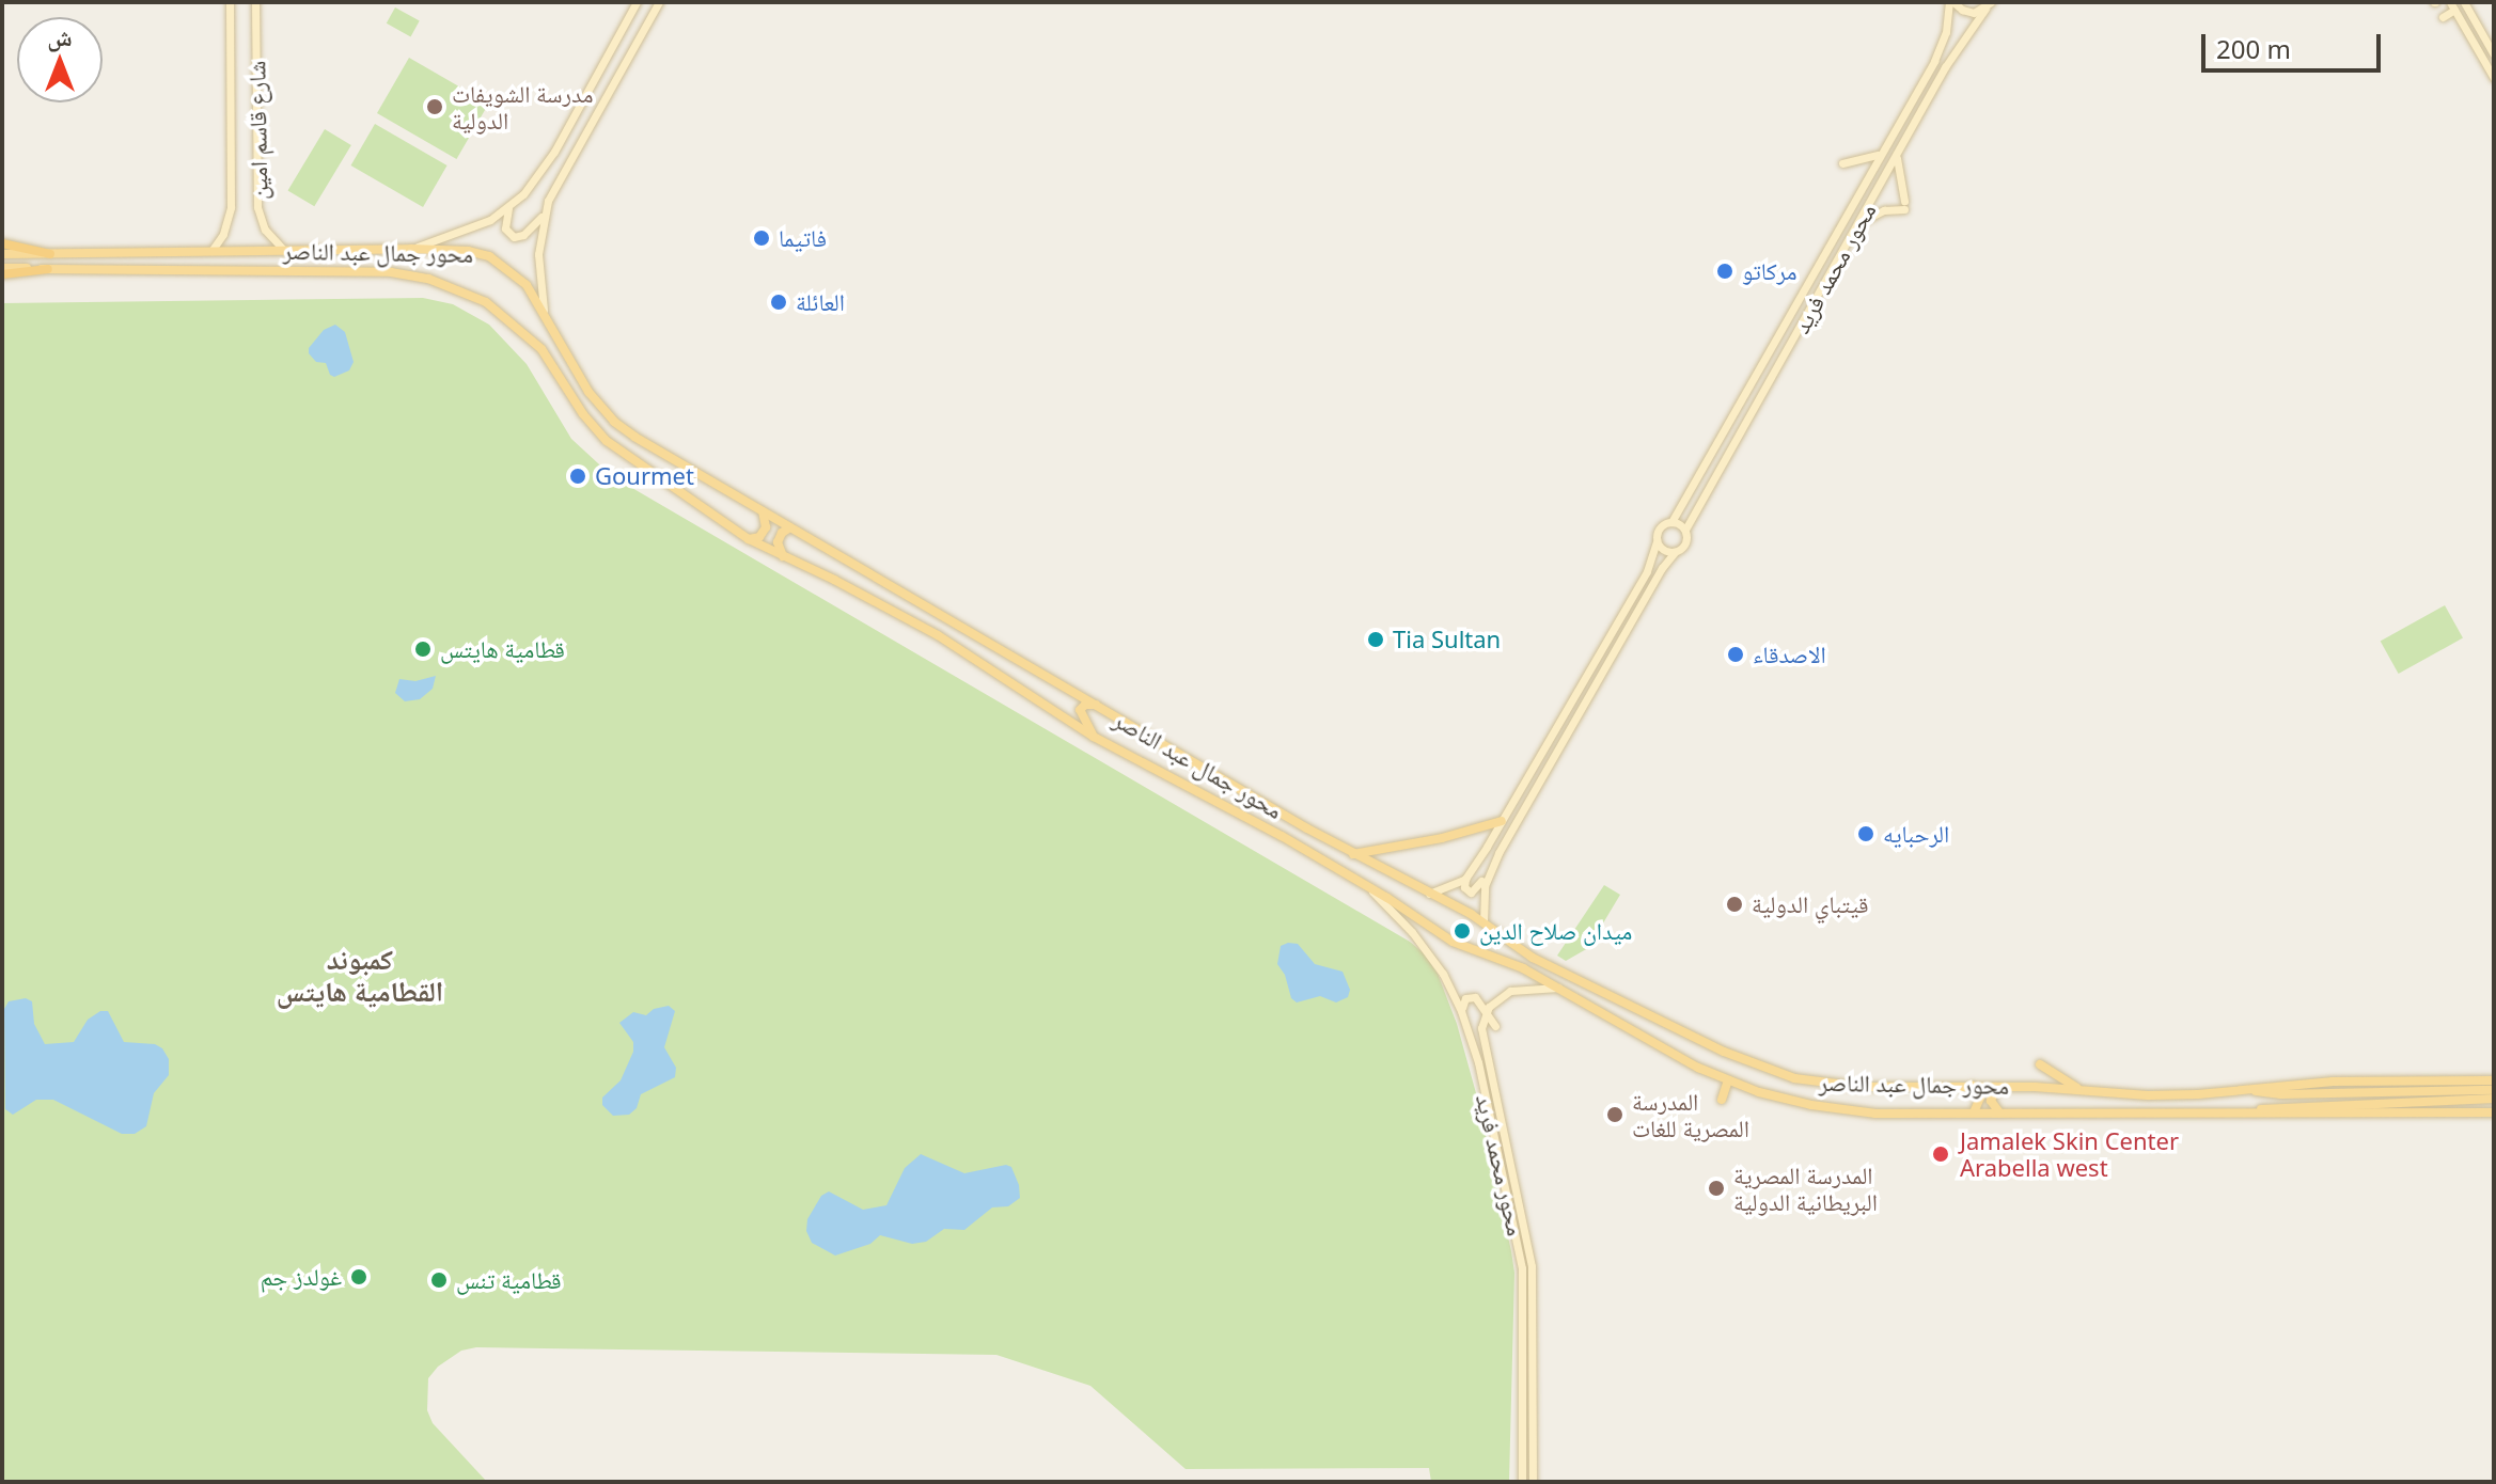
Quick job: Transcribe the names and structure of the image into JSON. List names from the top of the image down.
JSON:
{
  "streets": {
    "main road": ["شارع قاسم امين", "محور جمال عبد الناصر", "محور محمد فريد"]
  },
  "crossings": [
    ["شارع قاسم امين", "محور جمال عبد الناصر"],
    ["محور جمال عبد الناصر", "محور محمد فريد"]
  ],
  "districts": ["كمبوند القطامية هايتس"],
  "places": [
    "مدرسة الشويفات الدولية",
    "فاتيما",
    "مركاتو",
    "العائلة",
    "Gourmet",
    "Tia Sultan",
    "قطامية هايتس",
    "الاصدقاء",
    "الرحبايه",
    "قيتباي الدولية",
    "ميدان صلاح الدين",
    "المدرسة المصرية للغات",
    "Jamalek Skin Center Arabella west",
    "المدرسة المصرية البريطانية الدولية",
    "غولدز جم",
    "قطامية تنس"
  ],
  "scale_bar": "200 m",
  "north": "top"
}
